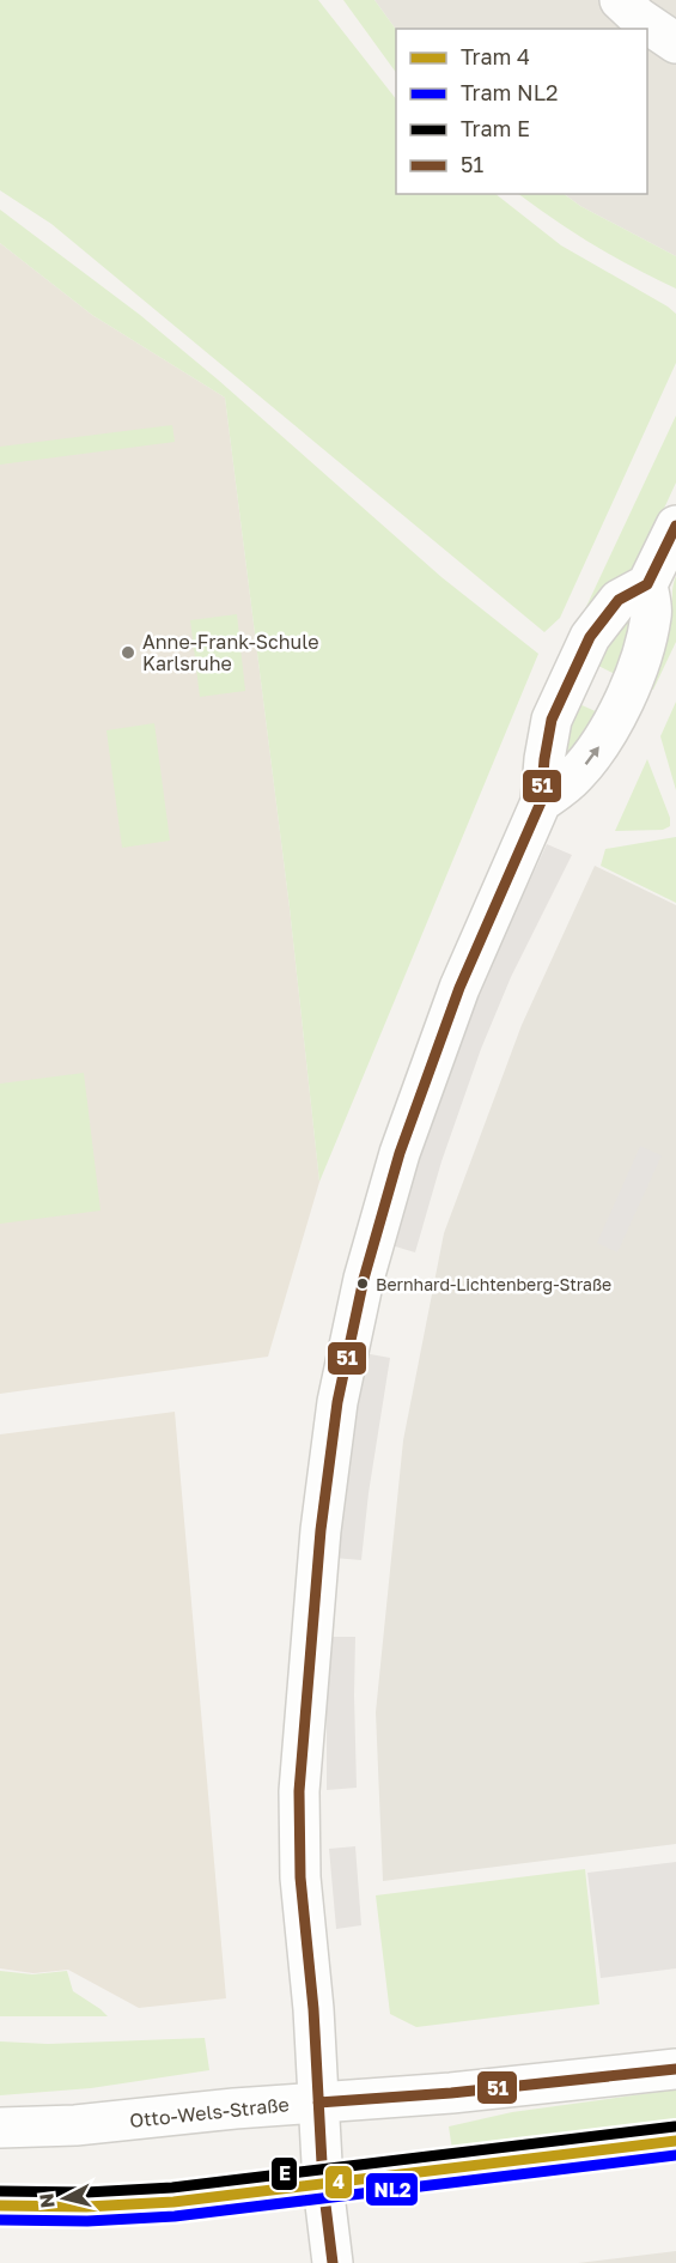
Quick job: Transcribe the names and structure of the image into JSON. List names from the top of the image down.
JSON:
{
  "streets": {
    "street": ["Otto-Wels-Straße"]
  },
  "places": ["Anne-Frank-Schule Karlsruhe", "Bernhard-Lichtenberg-Straße"],
  "lines": [
    "transit line 51",
    "tram line E",
    "tram line 4",
    "tram line NL2"
  ],
  "legend": [
    "Tram 4",
    "Tram NL2",
    "Tram E",
    "51"
  ],
  "north": "left"
}
